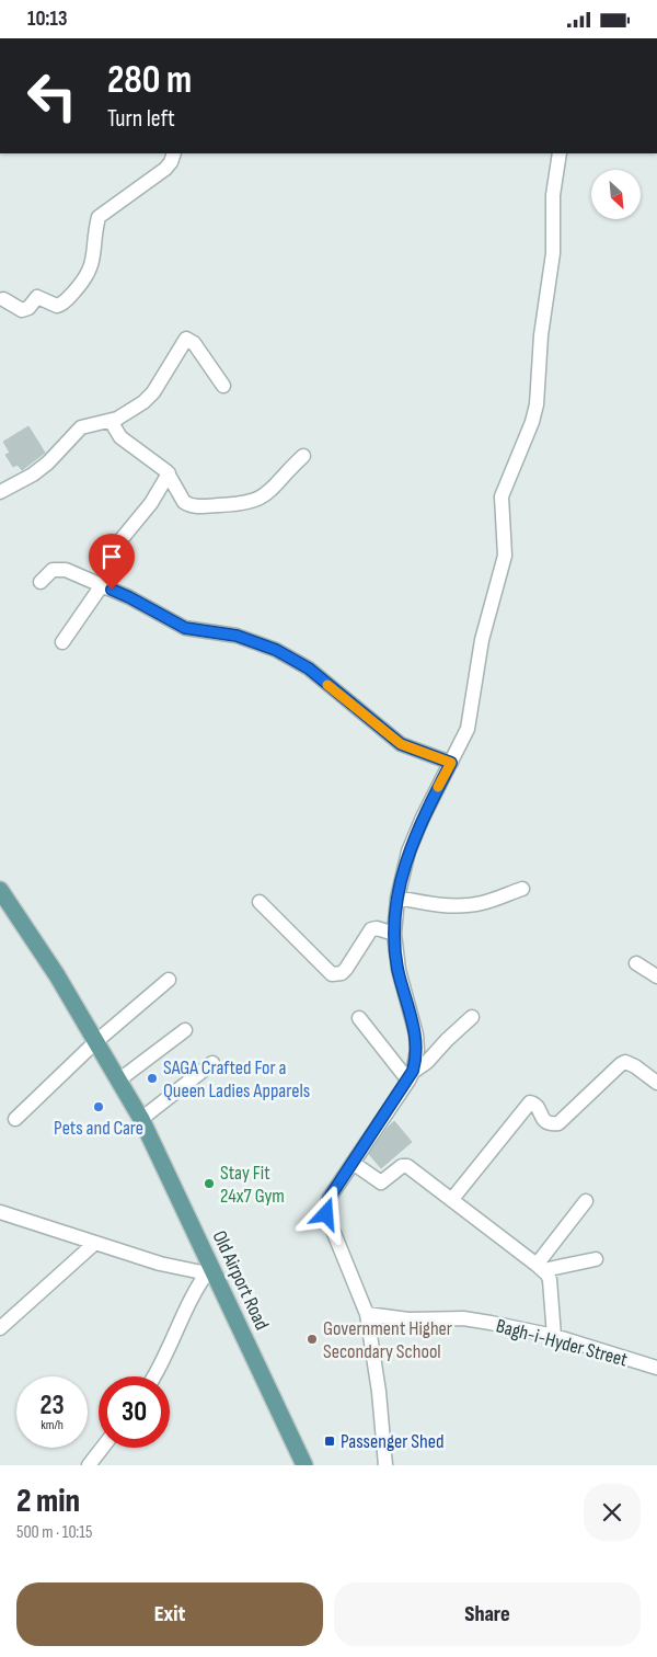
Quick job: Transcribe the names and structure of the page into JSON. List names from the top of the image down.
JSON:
{
  "streets": {
    "main road": ["Old Airport Road"],
    "street": ["Bagh-i-Hyder Street"]
  },
  "places": {
    "other": [
      "SAGA Crafted For a Queen Ladies Apparels",
      "Pets and Care",
      "Stay Fit 24x7 Gym",
      "Government Higher Secondary School"
    ],
    "transit": ["Passenger Shed"]
  },
  "north": "bottom right",
  "page": {
    "status": "10:13",
    "turn": ["280 m", "Turn left"],
    "speed": "23 km/h",
    "limit": "30",
    "heading": ["2 min", "500 m · 10:15"],
    "buttons": ["Exit", "Share"]
  }
}
